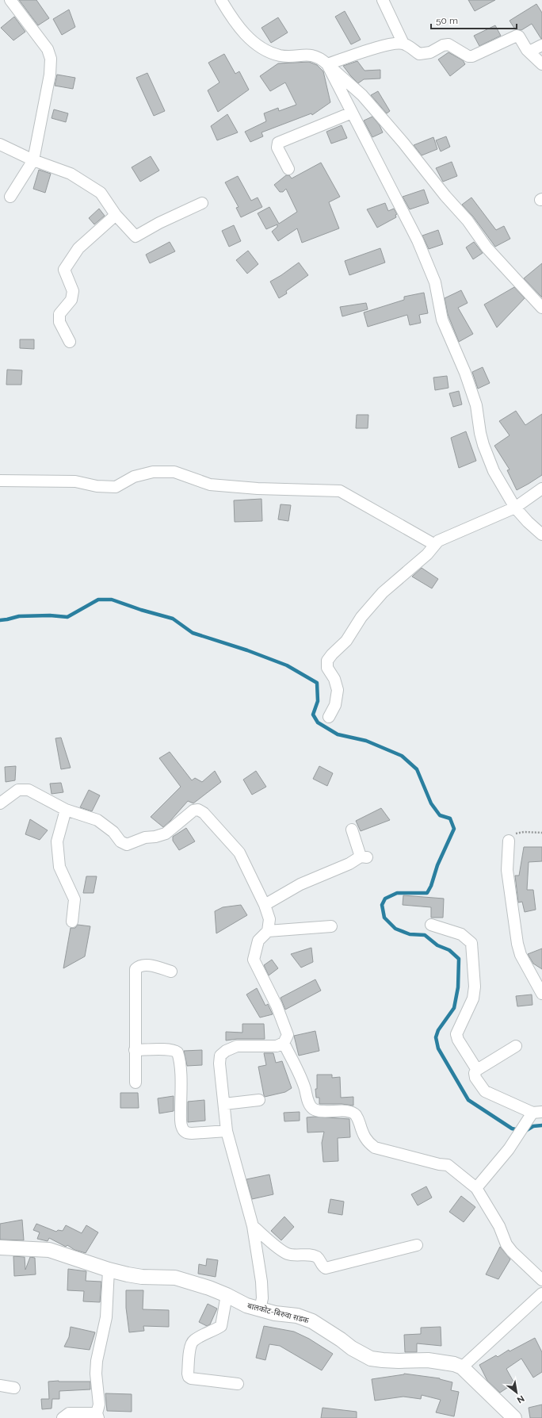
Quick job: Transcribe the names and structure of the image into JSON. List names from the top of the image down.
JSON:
{
  "streets": {
    "main road": ["बालकोट-बिरुवा सडक"]
  },
  "scale_bar": "50 m",
  "north": "bottom right"
}
